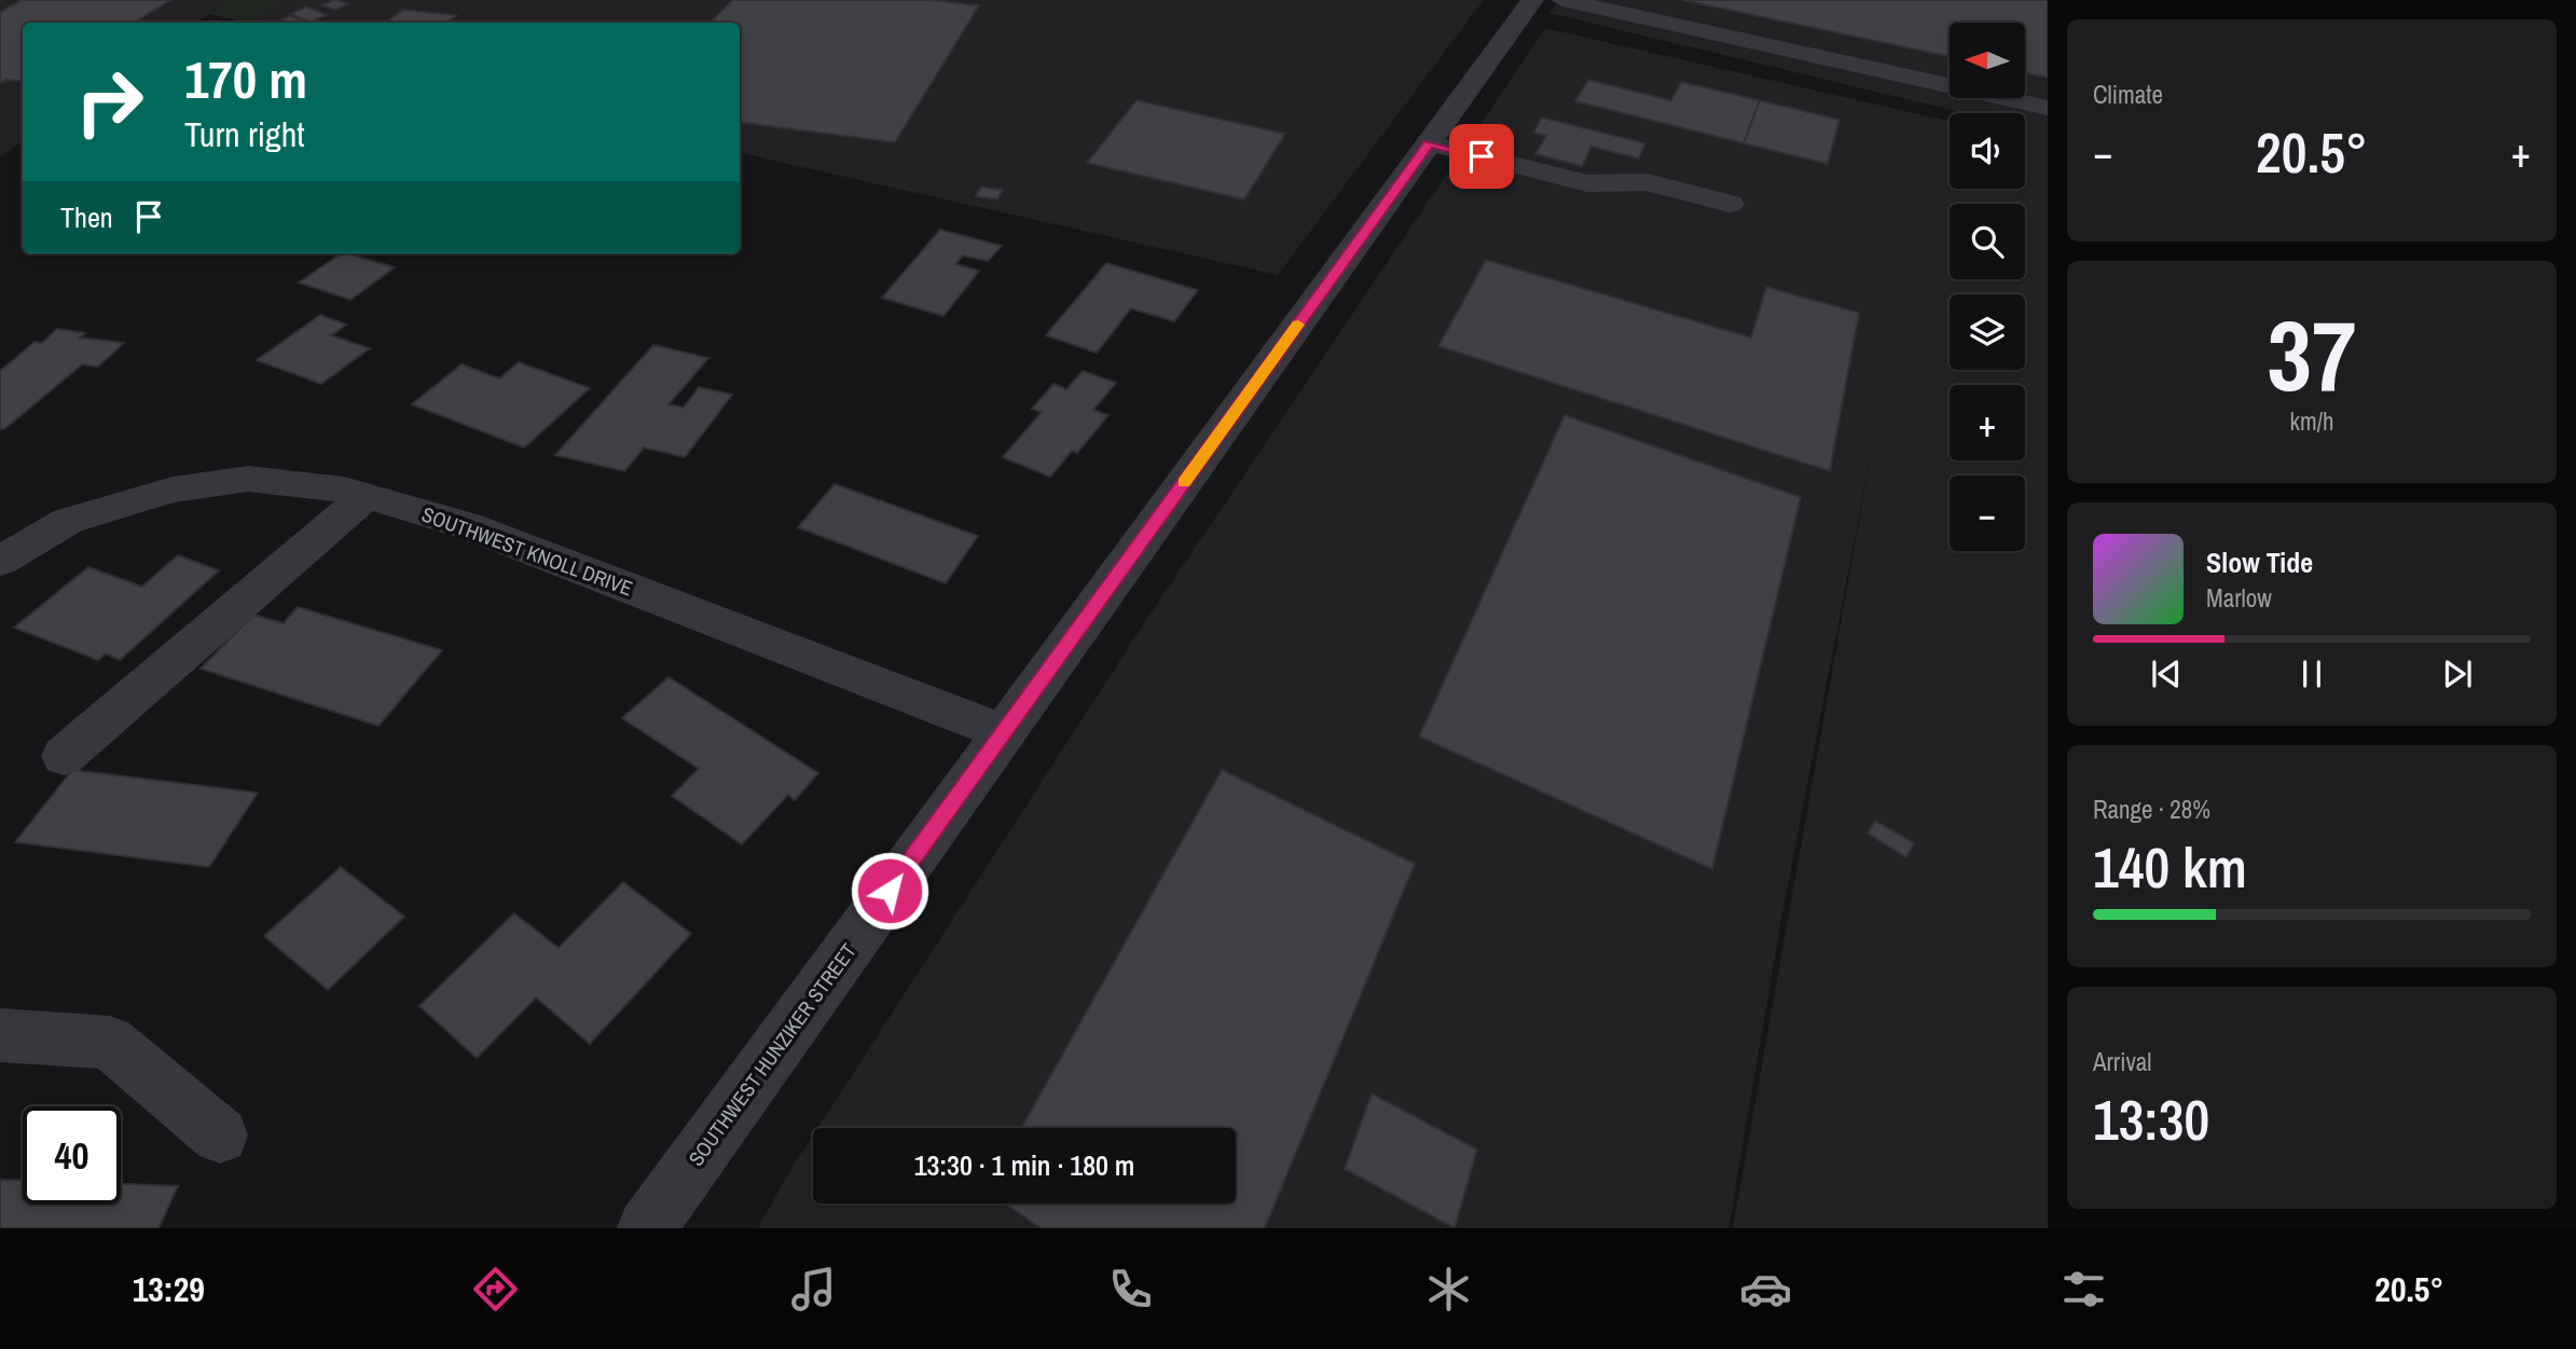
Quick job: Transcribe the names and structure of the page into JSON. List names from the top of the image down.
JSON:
{
  "streets": {
    "street": ["SOUTHWEST KNOLL DRIVE", "SOUTHWEST HUNZIKER STREET"]
  },
  "crossings": [
    ["SOUTHWEST KNOLL DRIVE", "SOUTHWEST HUNZIKER STREET"]
  ],
  "north": "left",
  "page": {
    "tile": [
      "Climate",
      ["37", "km/h"],
      ["Range · 28%", "140 km"],
      ["Arrival", "13:30"]
    ],
    "map_buttons": ["+", "−"],
    "turn": ["170 m", "Turn right"],
    "heat": ["−", "20.5°", "+"],
    "then": "Then",
    "song": ["Slow Tide", "Marlow"],
    "limit": "40",
    "trip": "13:30 · 1 min · 180 m",
    "tabs": ["13:29", "20.5°"]
  }
}
